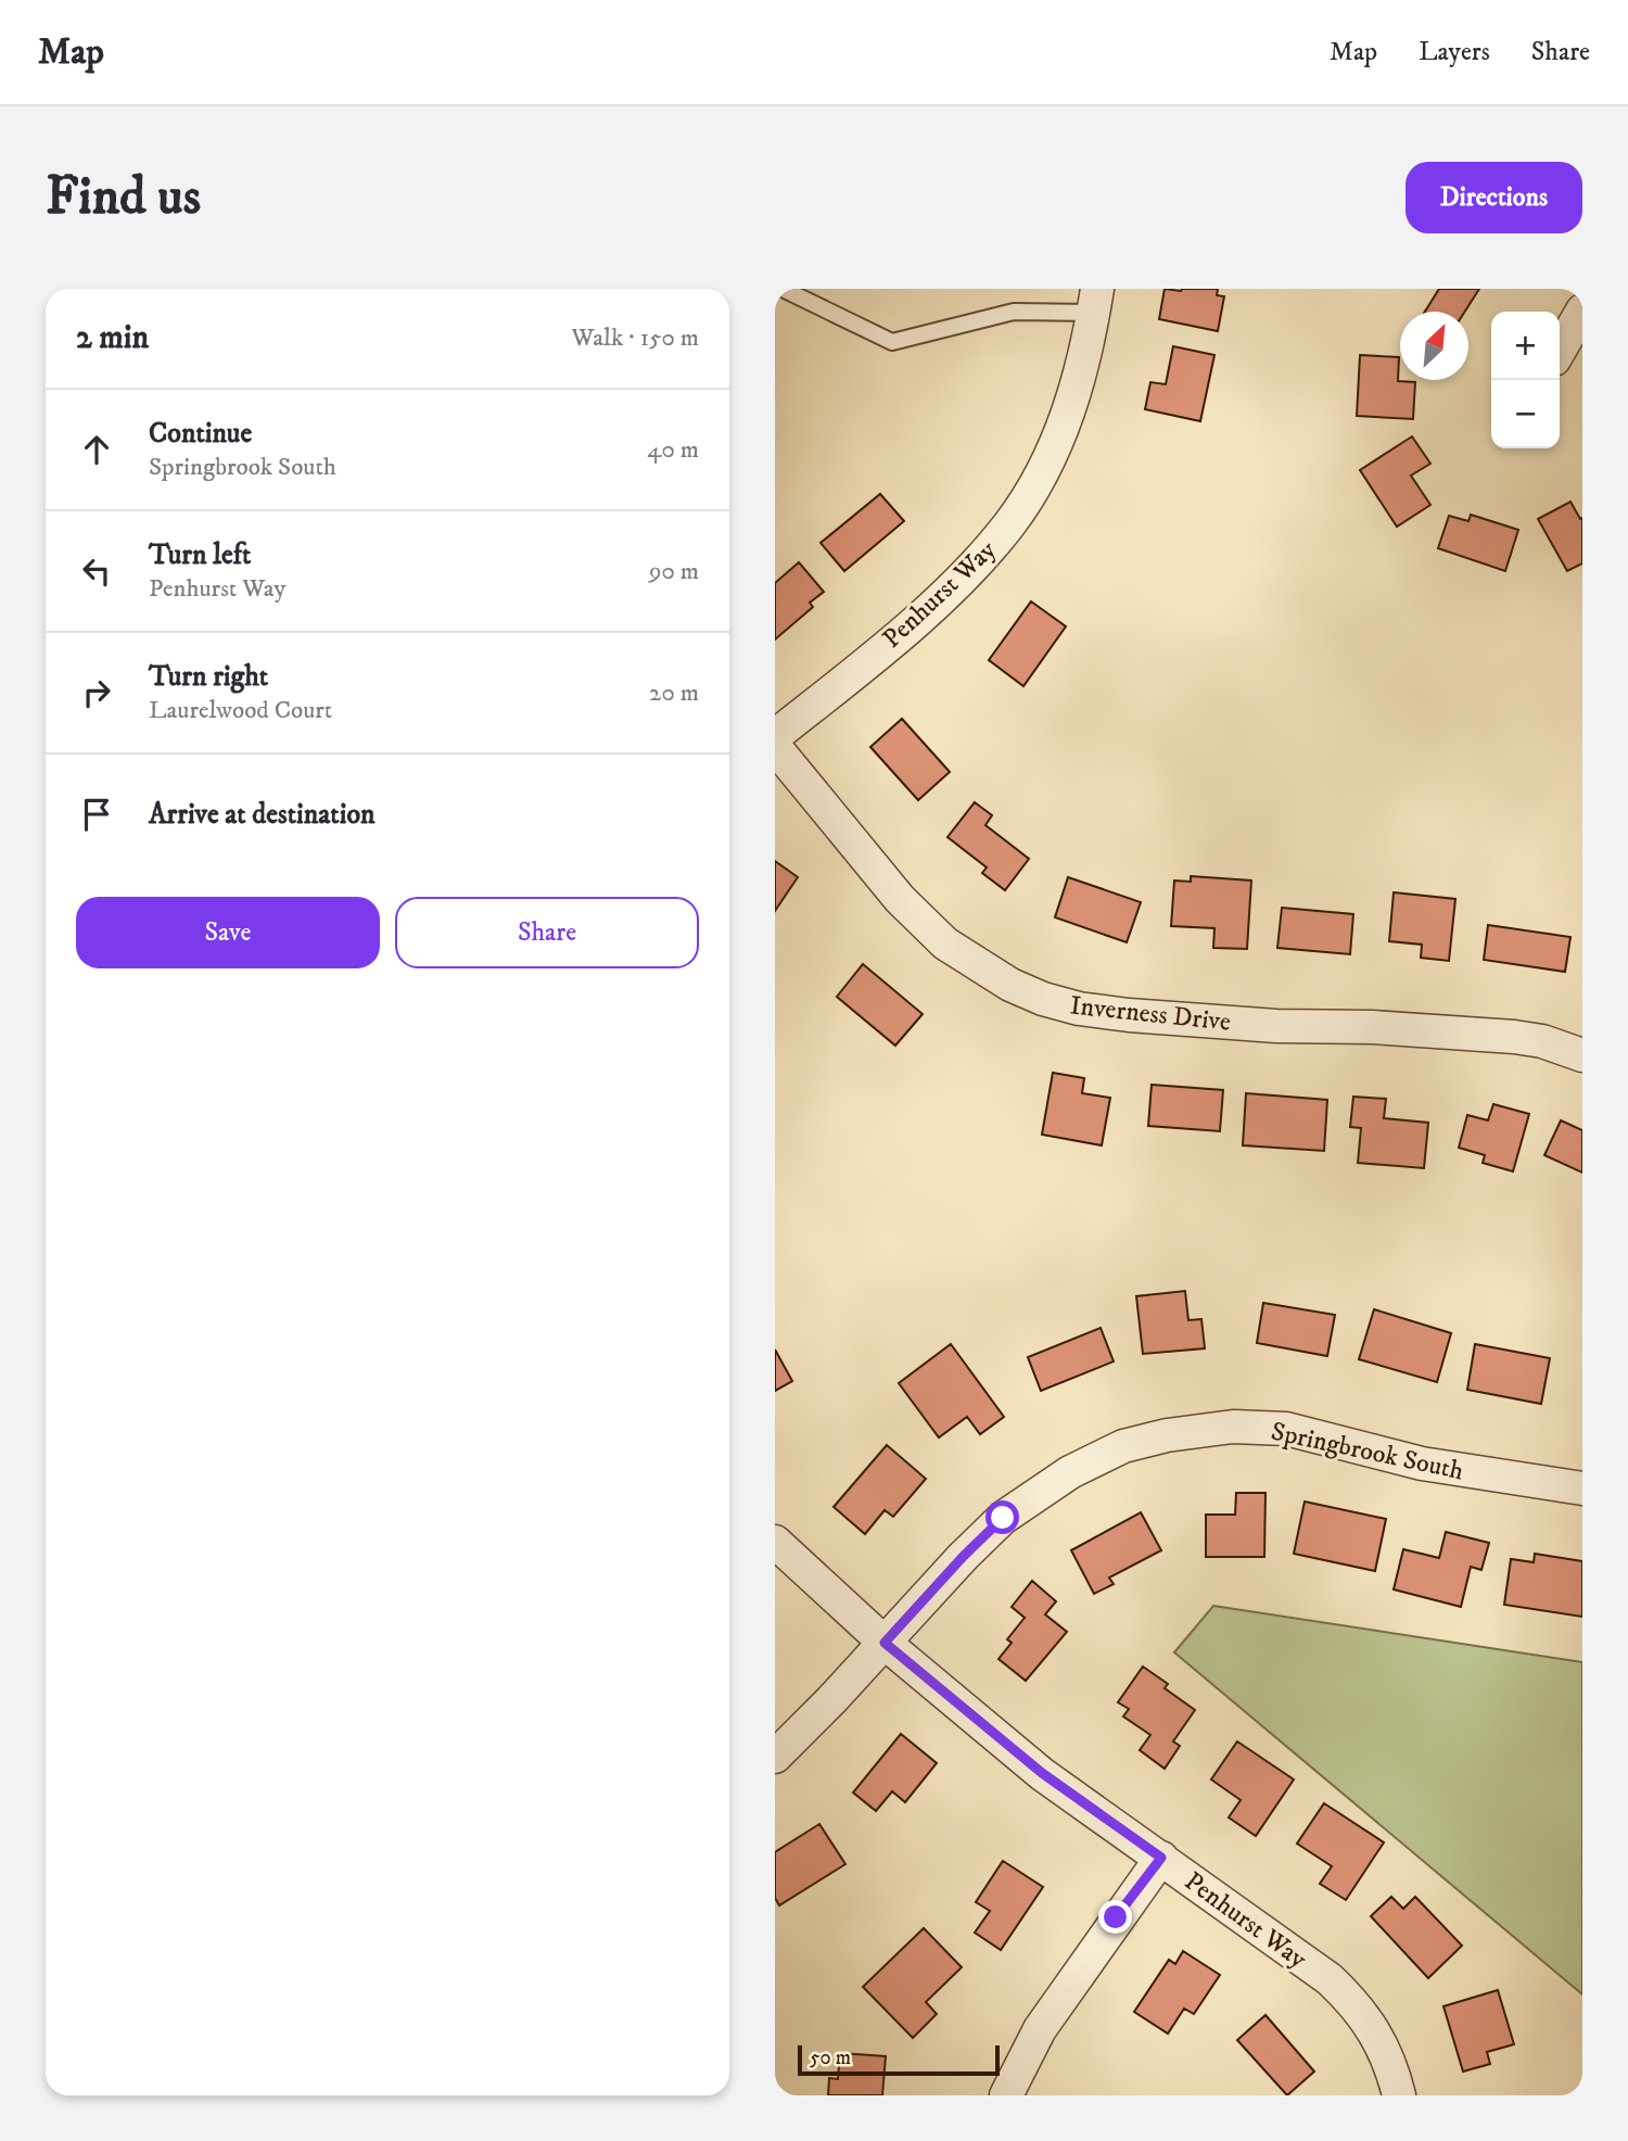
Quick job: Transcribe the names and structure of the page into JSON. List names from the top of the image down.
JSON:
{
  "streets": {
    "street": ["Penhurst Way", "Inverness Drive", "Springbrook South"]
  },
  "crossings": [
    ["Penhurst Way", "Springbrook South"]
  ],
  "scale_bar": "50 m",
  "north": "top right",
  "page": {
    "header": "Map",
    "nav": ["Map", "Layers", "Share"],
    "buttons": [
      "Directions",
      ["Save", "Share"]
    ],
    "title": "Find us",
    "heading": ["2 min", "Walk · 150 m"],
    "map_buttons": ["+", "−"],
    "list": [
      ["Continue", "Springbrook South", "40 m"],
      ["Turn left", "Penhurst Way", "90 m"],
      ["Turn right", "Laurelwood Court", "20 m"],
      "Arrive at destination"
    ],
    "scale": "50 m"
  }
}
